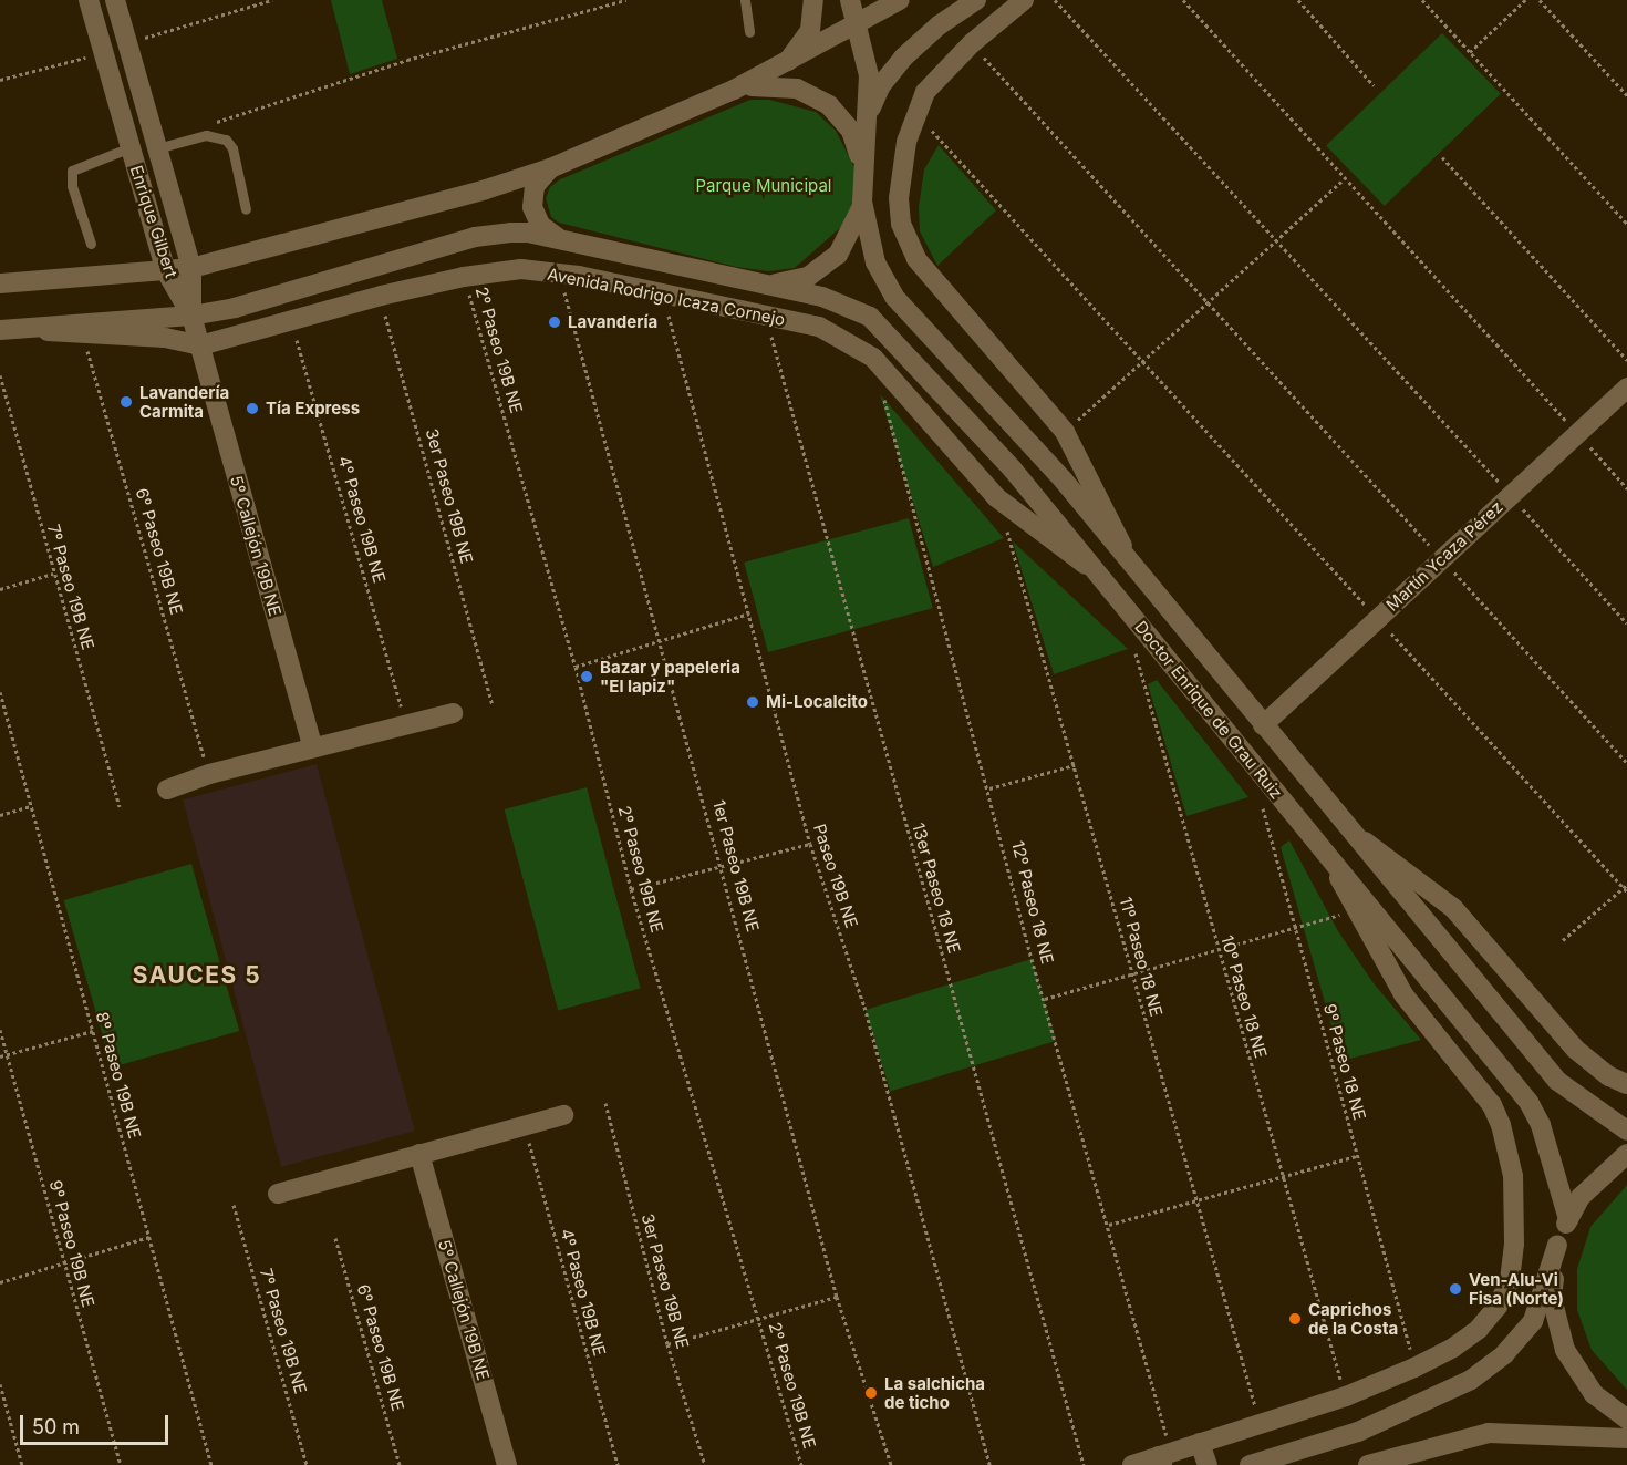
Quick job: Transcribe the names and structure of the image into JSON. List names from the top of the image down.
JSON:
{
  "streets": {
    "street": [
      "Enrique Gilbert",
      "Avenida Rodrigo Icaza Cornejo",
      "5º Callejón 19B NE",
      "Martín Ycaza Pérez",
      "Doctor Enrique de Grau Ruiz"
    ],
    "path": [
      "2º Paseo 19B NE",
      "3er Paseo 19B NE",
      "4º Paseo 19B NE",
      "6º Paseo 19B NE",
      "7º Paseo 19B NE",
      "1er Paseo 19B NE",
      "Paseo 19B NE",
      "13er Paseo 18 NE",
      "12º Paseo 18 NE",
      "11º Paseo 18 NE",
      "10º Paseo 18 NE",
      "9º Paseo 18 NE",
      "8º Paseo 19B NE",
      "9º Paseo 19B NE"
    ]
  },
  "crossings": [
    ["Enrique Gilbert", "Avenida Rodrigo Icaza Cornejo"],
    ["Enrique Gilbert", "5º Callejón 19B NE"],
    ["Avenida Rodrigo Icaza Cornejo", "2º Paseo 19B NE"],
    ["Avenida Rodrigo Icaza Cornejo", "3er Paseo 19B NE"],
    ["Avenida Rodrigo Icaza Cornejo", "4º Paseo 19B NE"],
    ["Avenida Rodrigo Icaza Cornejo", "5º Callejón 19B NE"],
    ["Avenida Rodrigo Icaza Cornejo", "6º Paseo 19B NE"],
    ["Avenida Rodrigo Icaza Cornejo", "Doctor Enrique de Grau Ruiz"],
    ["Avenida Rodrigo Icaza Cornejo", "1er Paseo 19B NE"],
    ["Avenida Rodrigo Icaza Cornejo", "Paseo 19B NE"],
    ["Avenida Rodrigo Icaza Cornejo", "13er Paseo 18 NE"],
    ["Avenida Rodrigo Icaza Cornejo", "11º Paseo 18 NE"],
    ["Martín Ycaza Pérez", "Doctor Enrique de Grau Ruiz"]
  ],
  "districts": ["SAUCES 5"],
  "parks": ["Parque Municipal"],
  "places": [
    "Lavandería",
    "Lavandería Carmita",
    "Tía Express",
    "Bazar y papeleria \"El lapiz\"",
    "Mi-Localcito",
    "Ven-Alu-Vi Fisa (Norte)",
    "Caprichos de la Costa",
    "La salchicha de ticho"
  ],
  "scale_bar": "50 m"
}
